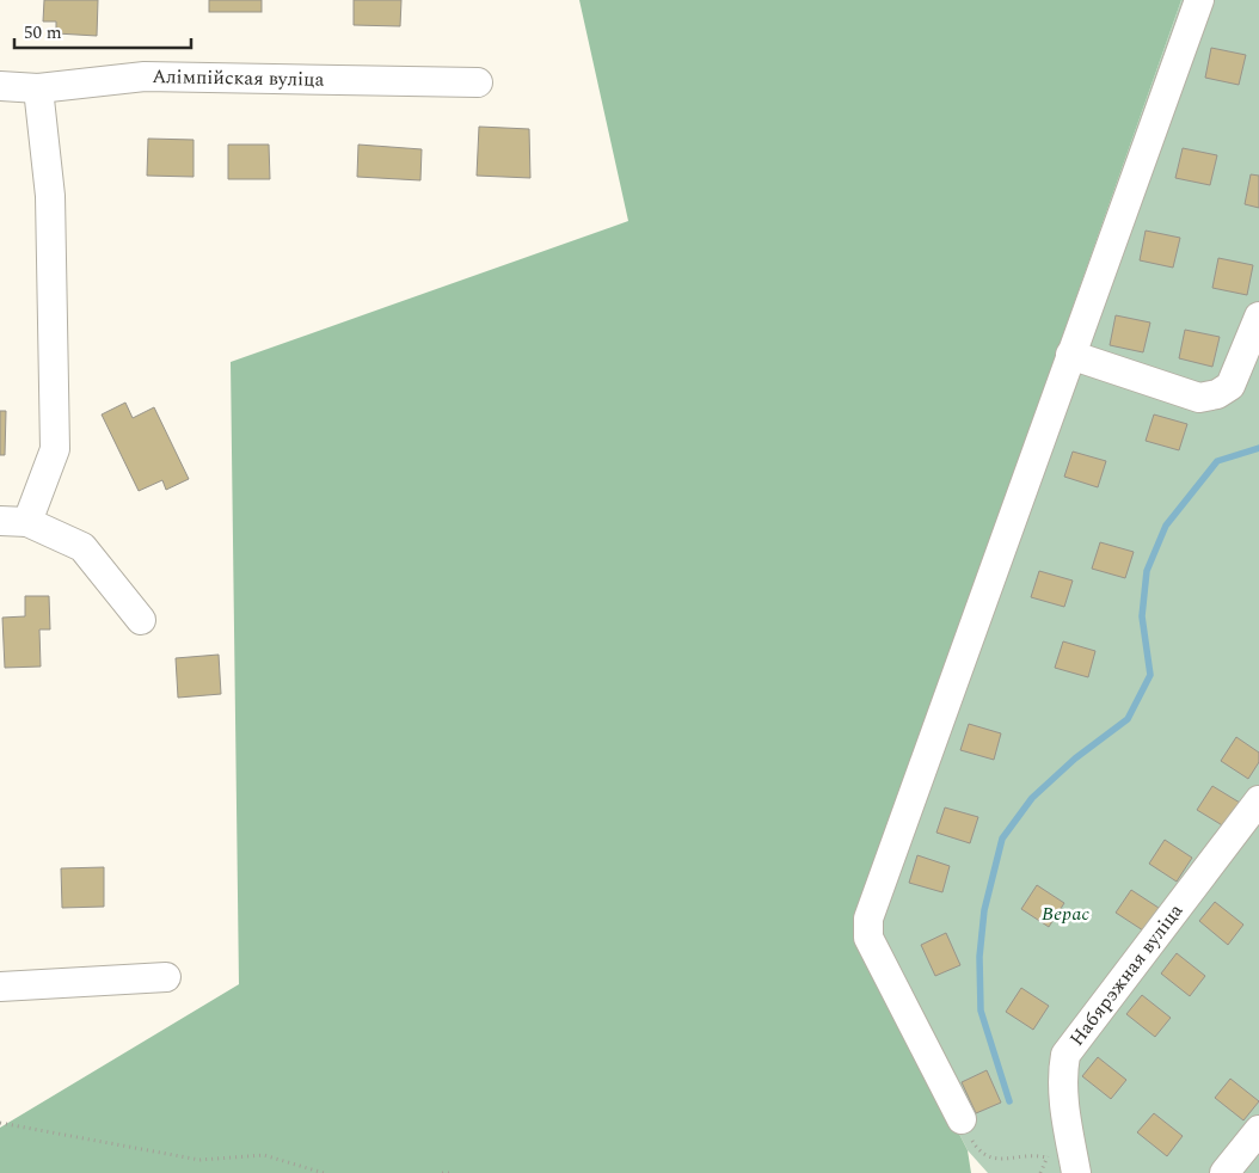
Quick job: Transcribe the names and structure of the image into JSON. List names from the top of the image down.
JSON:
{
  "streets": {
    "street": ["Алімпійская вуліца", "Набярэжная вуліца"]
  },
  "parks": ["Верас"],
  "scale_bar": "50 m"
}
